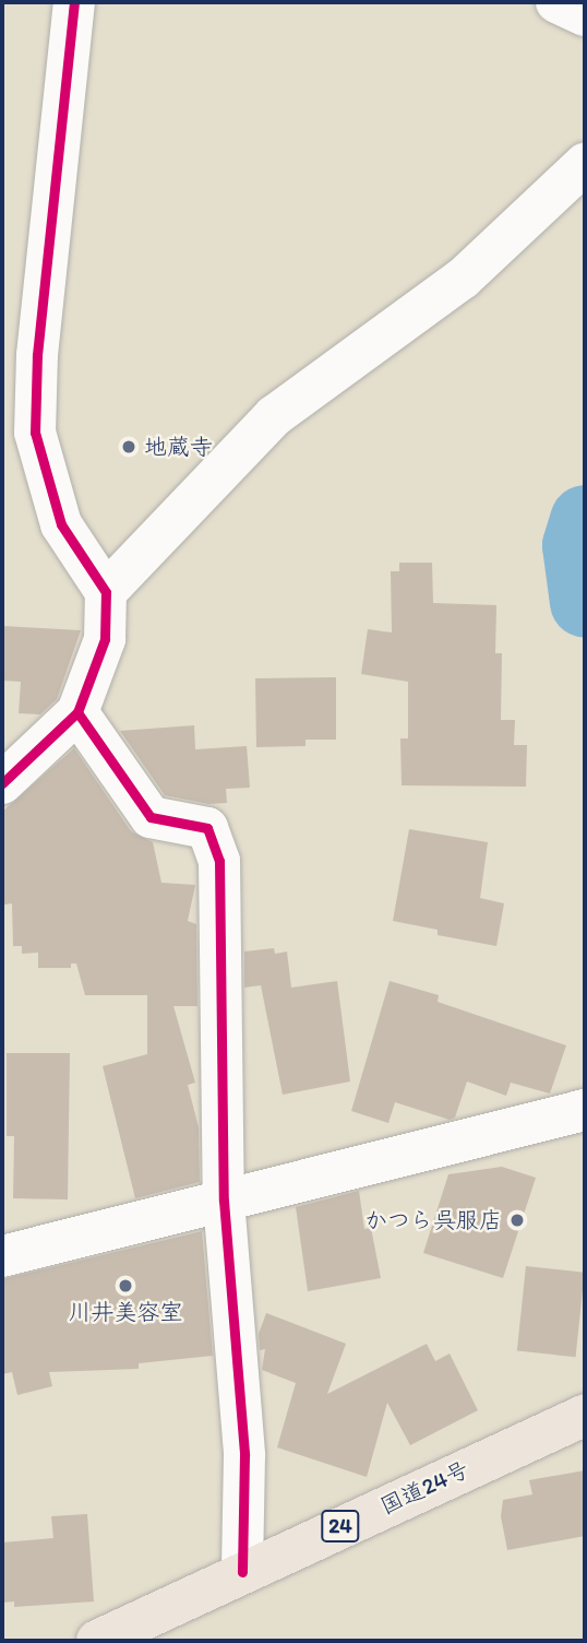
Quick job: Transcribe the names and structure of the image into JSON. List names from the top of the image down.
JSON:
{
  "streets": {
    "highway": ["国道24号", "24"]
  },
  "places": ["地蔵寺", "かつら呉服店", "川井美容室"]
}
